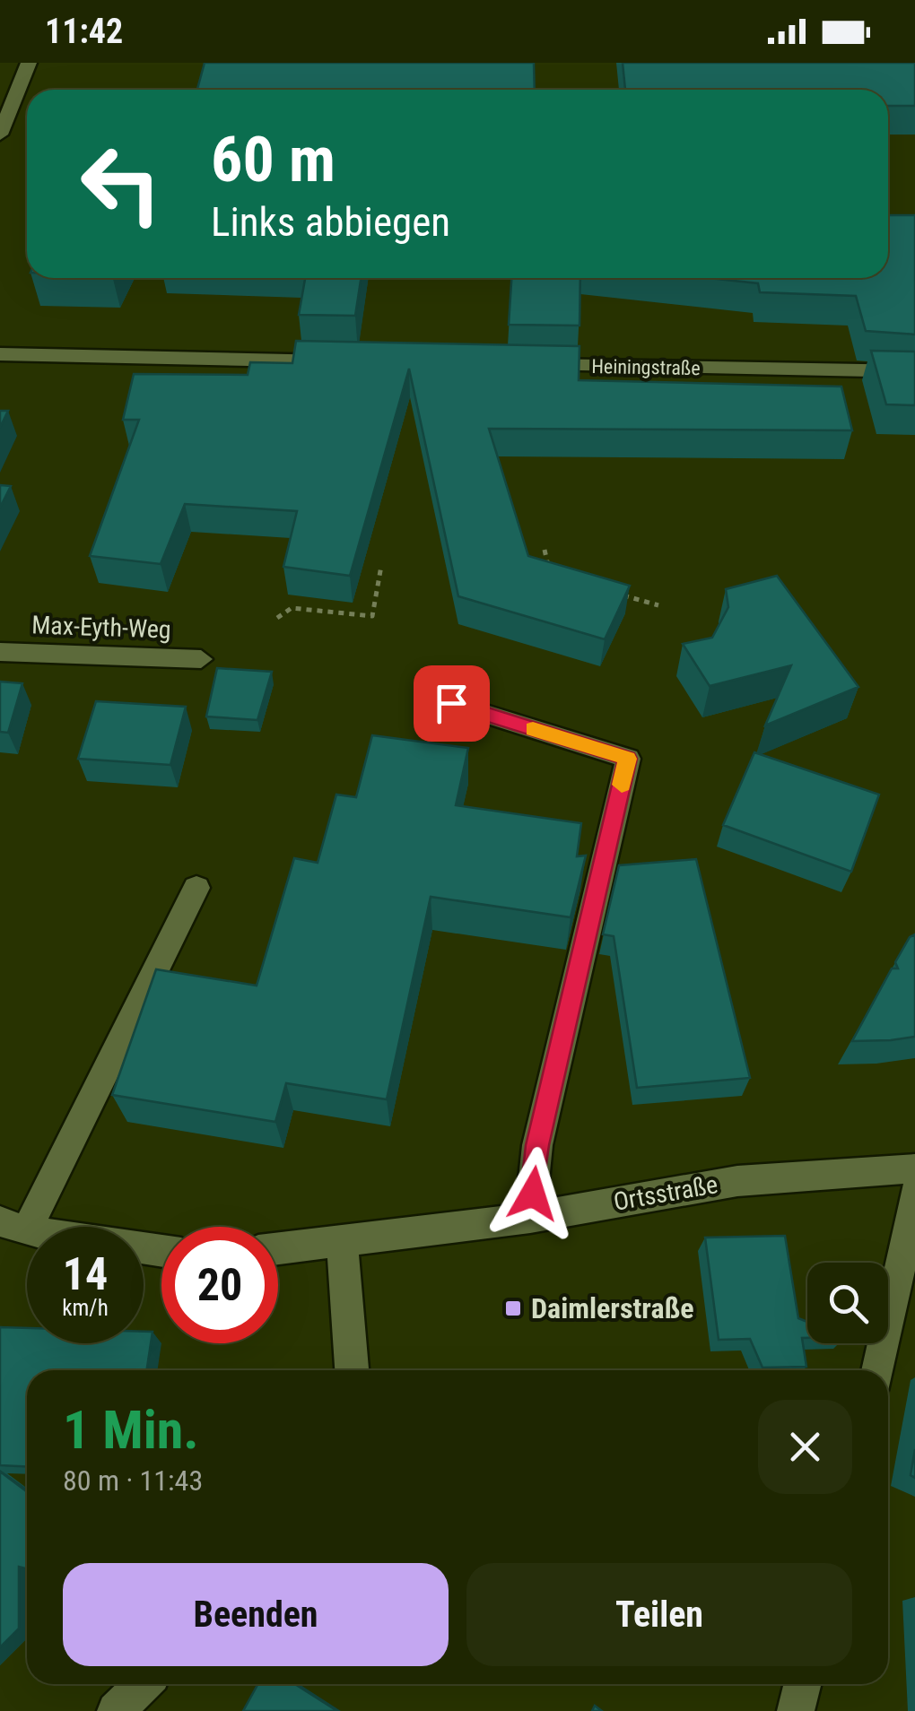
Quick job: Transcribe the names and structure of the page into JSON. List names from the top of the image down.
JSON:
{
  "streets": {
    "street": ["Heiningstraße", "Max-Eyth-Weg", "Ortsstraße"]
  },
  "places": {
    "transit": ["Daimlerstraße"]
  },
  "page": {
    "status": "11:42",
    "turn": ["60 m", "Links abbiegen"],
    "speed": "14 km/h",
    "limit": "20",
    "heading": ["1 Min.", "80 m · 11:43"],
    "buttons": ["Beenden", "Teilen"]
  }
}
